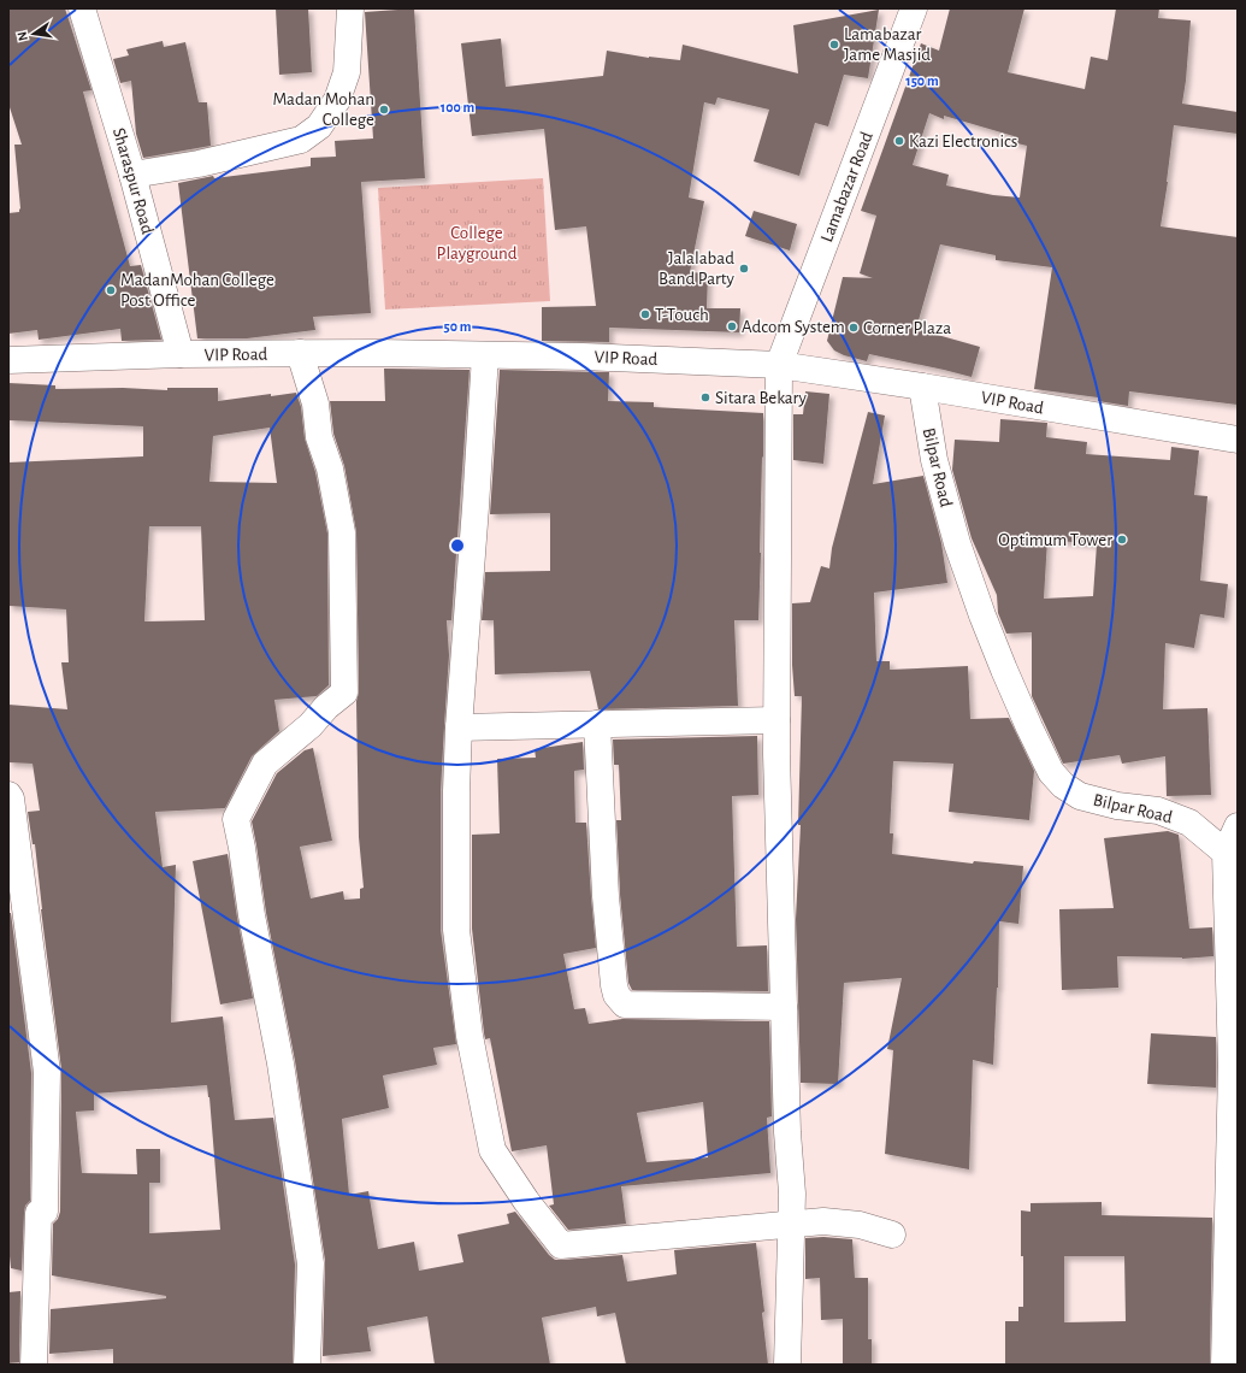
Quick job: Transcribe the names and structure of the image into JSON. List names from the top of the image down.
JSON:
{
  "streets": {
    "street": [
      "Sharaspur Road",
      "Lamabazar Road",
      "VIP Road",
      "Bilpar Road"
    ]
  },
  "crossings": [
    ["Sharaspur Road", "VIP Road"],
    ["Lamabazar Road", "VIP Road"],
    ["VIP Road", "Bilpar Road"]
  ],
  "parks": ["College Playground"],
  "places": [
    "Lamabazar Jame Masjid",
    "Madan Mohan College",
    "Kazi Electronics",
    "Jalalabad Band Party",
    "MadanMohan College Post Office",
    "T-Touch",
    "Adcom System",
    "Corner Plaza",
    "Sitara Bekary",
    "Optimum Tower"
  ],
  "north": "left",
  "rings": ["150 m", "100 m", "50 m"]
}
